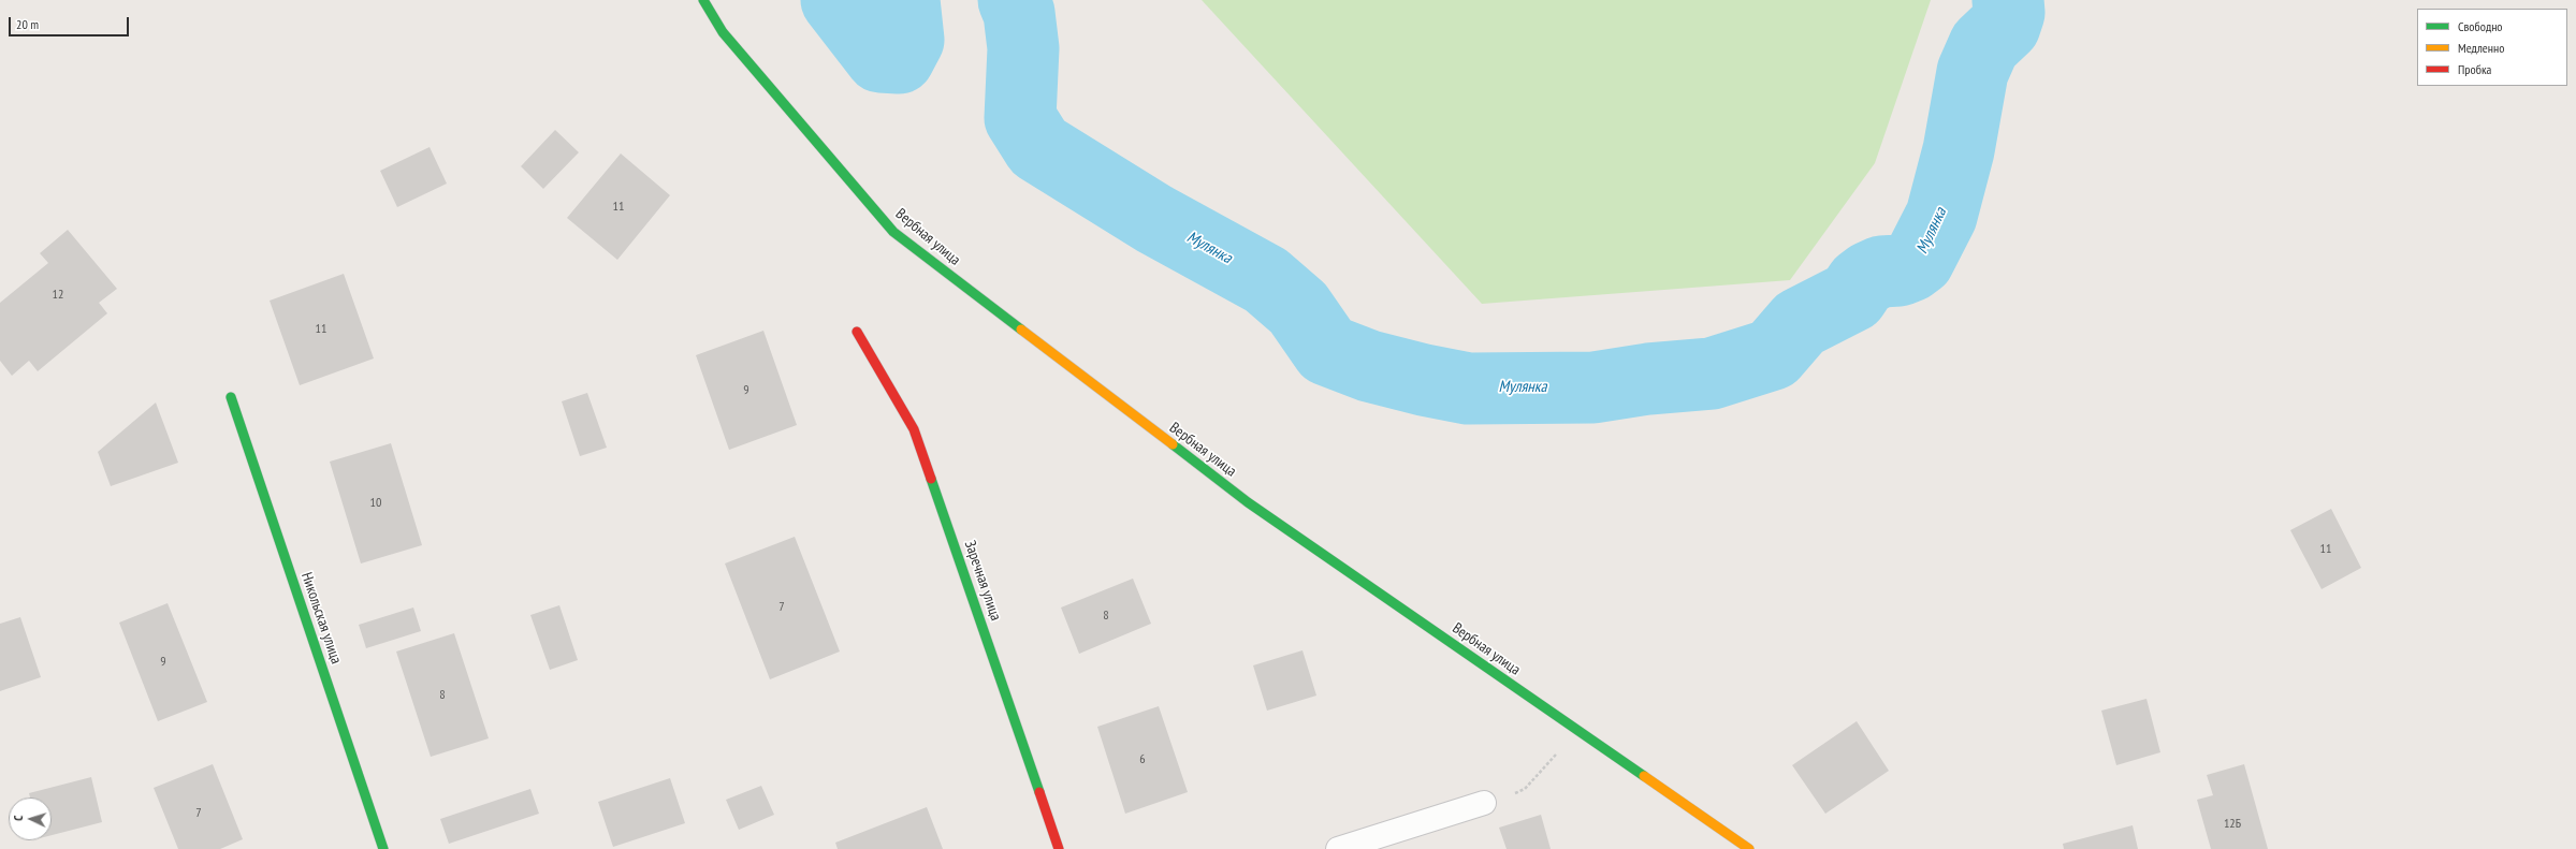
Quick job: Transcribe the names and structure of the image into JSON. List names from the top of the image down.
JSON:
{
  "streets": {
    "street": ["Вербная улица", "Заречная улица", "Никольская улица"]
  },
  "water": ["Мулянка"],
  "house_numbers": [
    "11",
    "12",
    "11",
    "9",
    "10",
    "11",
    "7",
    "8",
    "9",
    "8",
    "6",
    "7",
    "12Б"
  ],
  "legend": ["Свободно", "Медленно", "Пробка"],
  "scale_bar": "20 m",
  "north": "left"
}
